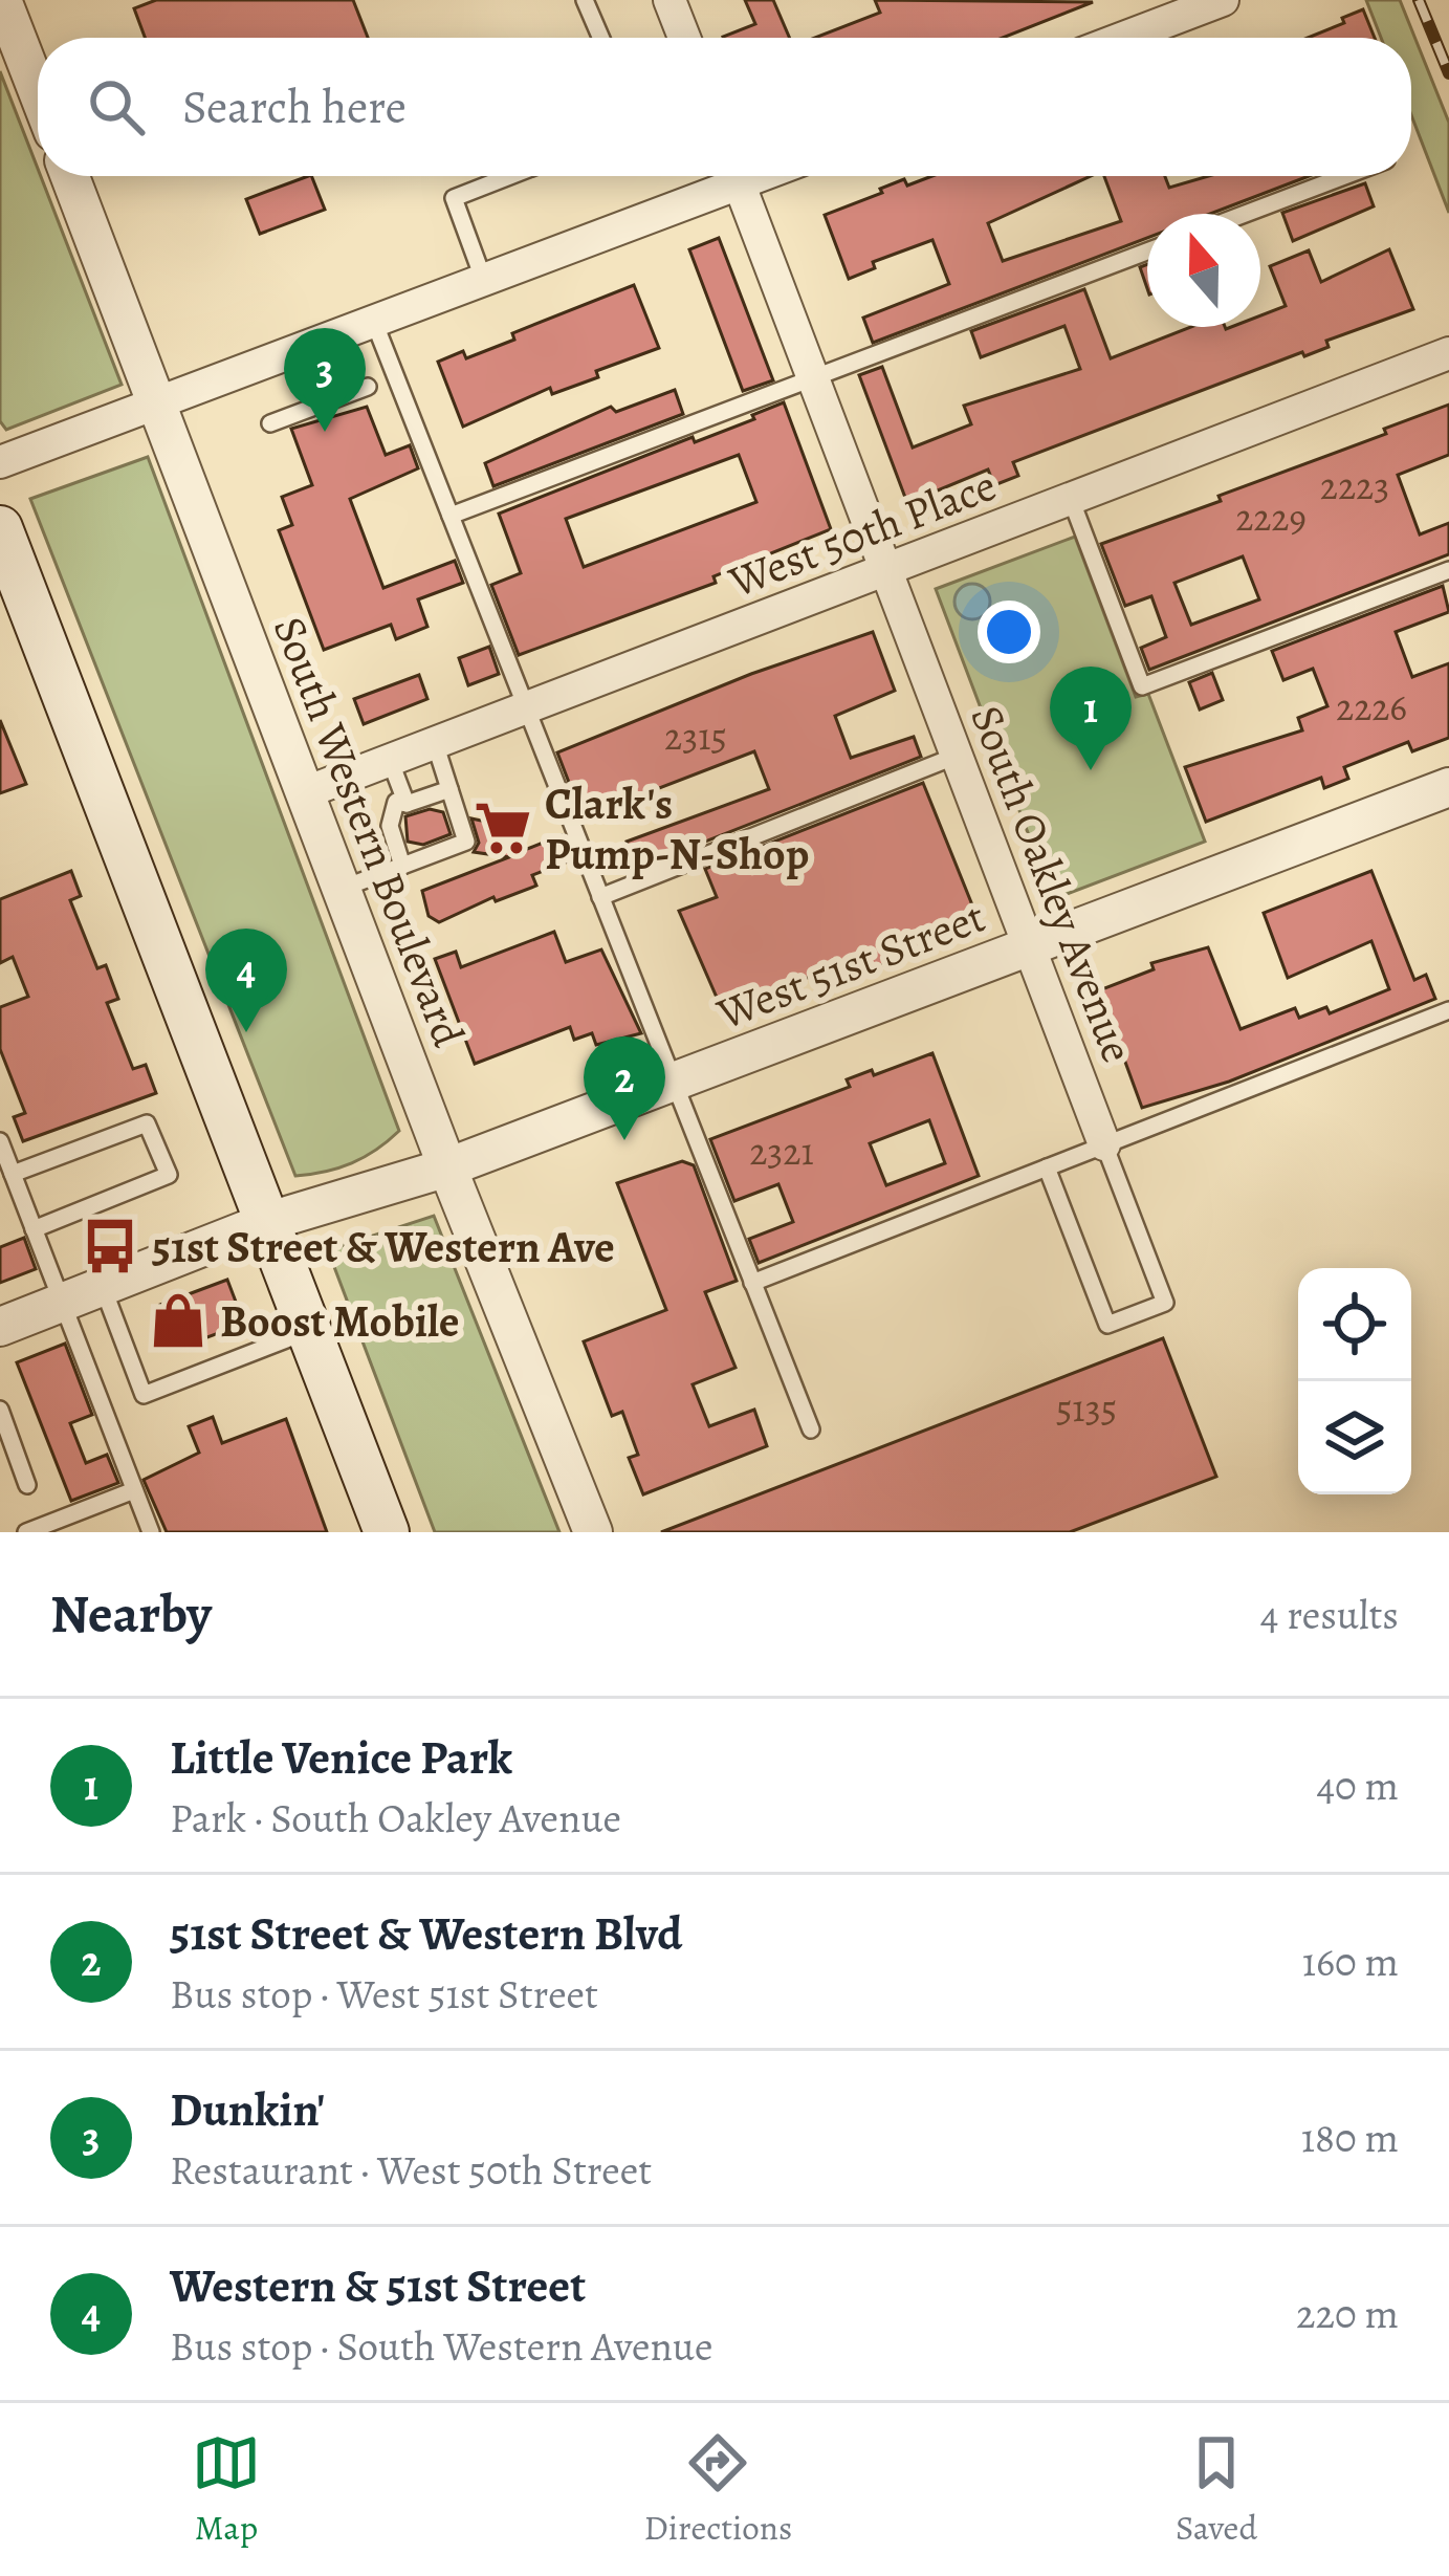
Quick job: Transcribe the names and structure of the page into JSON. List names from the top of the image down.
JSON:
{
  "streets": {
    "street": [
      "West 50th Place",
      "South Western Boulevard",
      "South Oakley Avenue",
      "West 51st Street"
    ]
  },
  "crossings": [
    ["West 50th Place", "South Western Boulevard"],
    ["West 50th Place", "South Oakley Avenue"],
    ["South Western Boulevard", "West 51st Street"],
    ["South Oakley Avenue", "West 51st Street"]
  ],
  "places": {
    "supermarket": ["Clark's Pump-N-Shop"],
    "bus stop": ["51st Street & Western Ave"],
    "shop": ["Boost Mobile"]
  },
  "house_numbers": [
    "2223",
    "2229",
    "2226",
    "2315",
    "2321",
    "5135"
  ],
  "north": "top",
  "page": {
    "search": "Search here",
    "pins": [
      "3",
      "1",
      "4",
      "2"
    ],
    "heading": ["Nearby", "4 results"],
    "list": [
      {
        "mark": "1",
        "name": "Little Venice Park",
        "note": "Park · South Oakley Avenue",
        "value": "40 m"
      },
      {
        "mark": "2",
        "name": "51st Street & Western Blvd",
        "note": "Bus stop · West 51st Street",
        "value": "160 m"
      },
      {
        "mark": "3",
        "name": "Dunkin'",
        "note": "Restaurant · West 50th Street",
        "value": "180 m"
      },
      {
        "mark": "4",
        "name": "Western & 51st Street",
        "note": "Bus stop · South Western Avenue",
        "value": "220 m"
      }
    ],
    "nav": ["Map", "Directions", "Saved"]
  }
}
